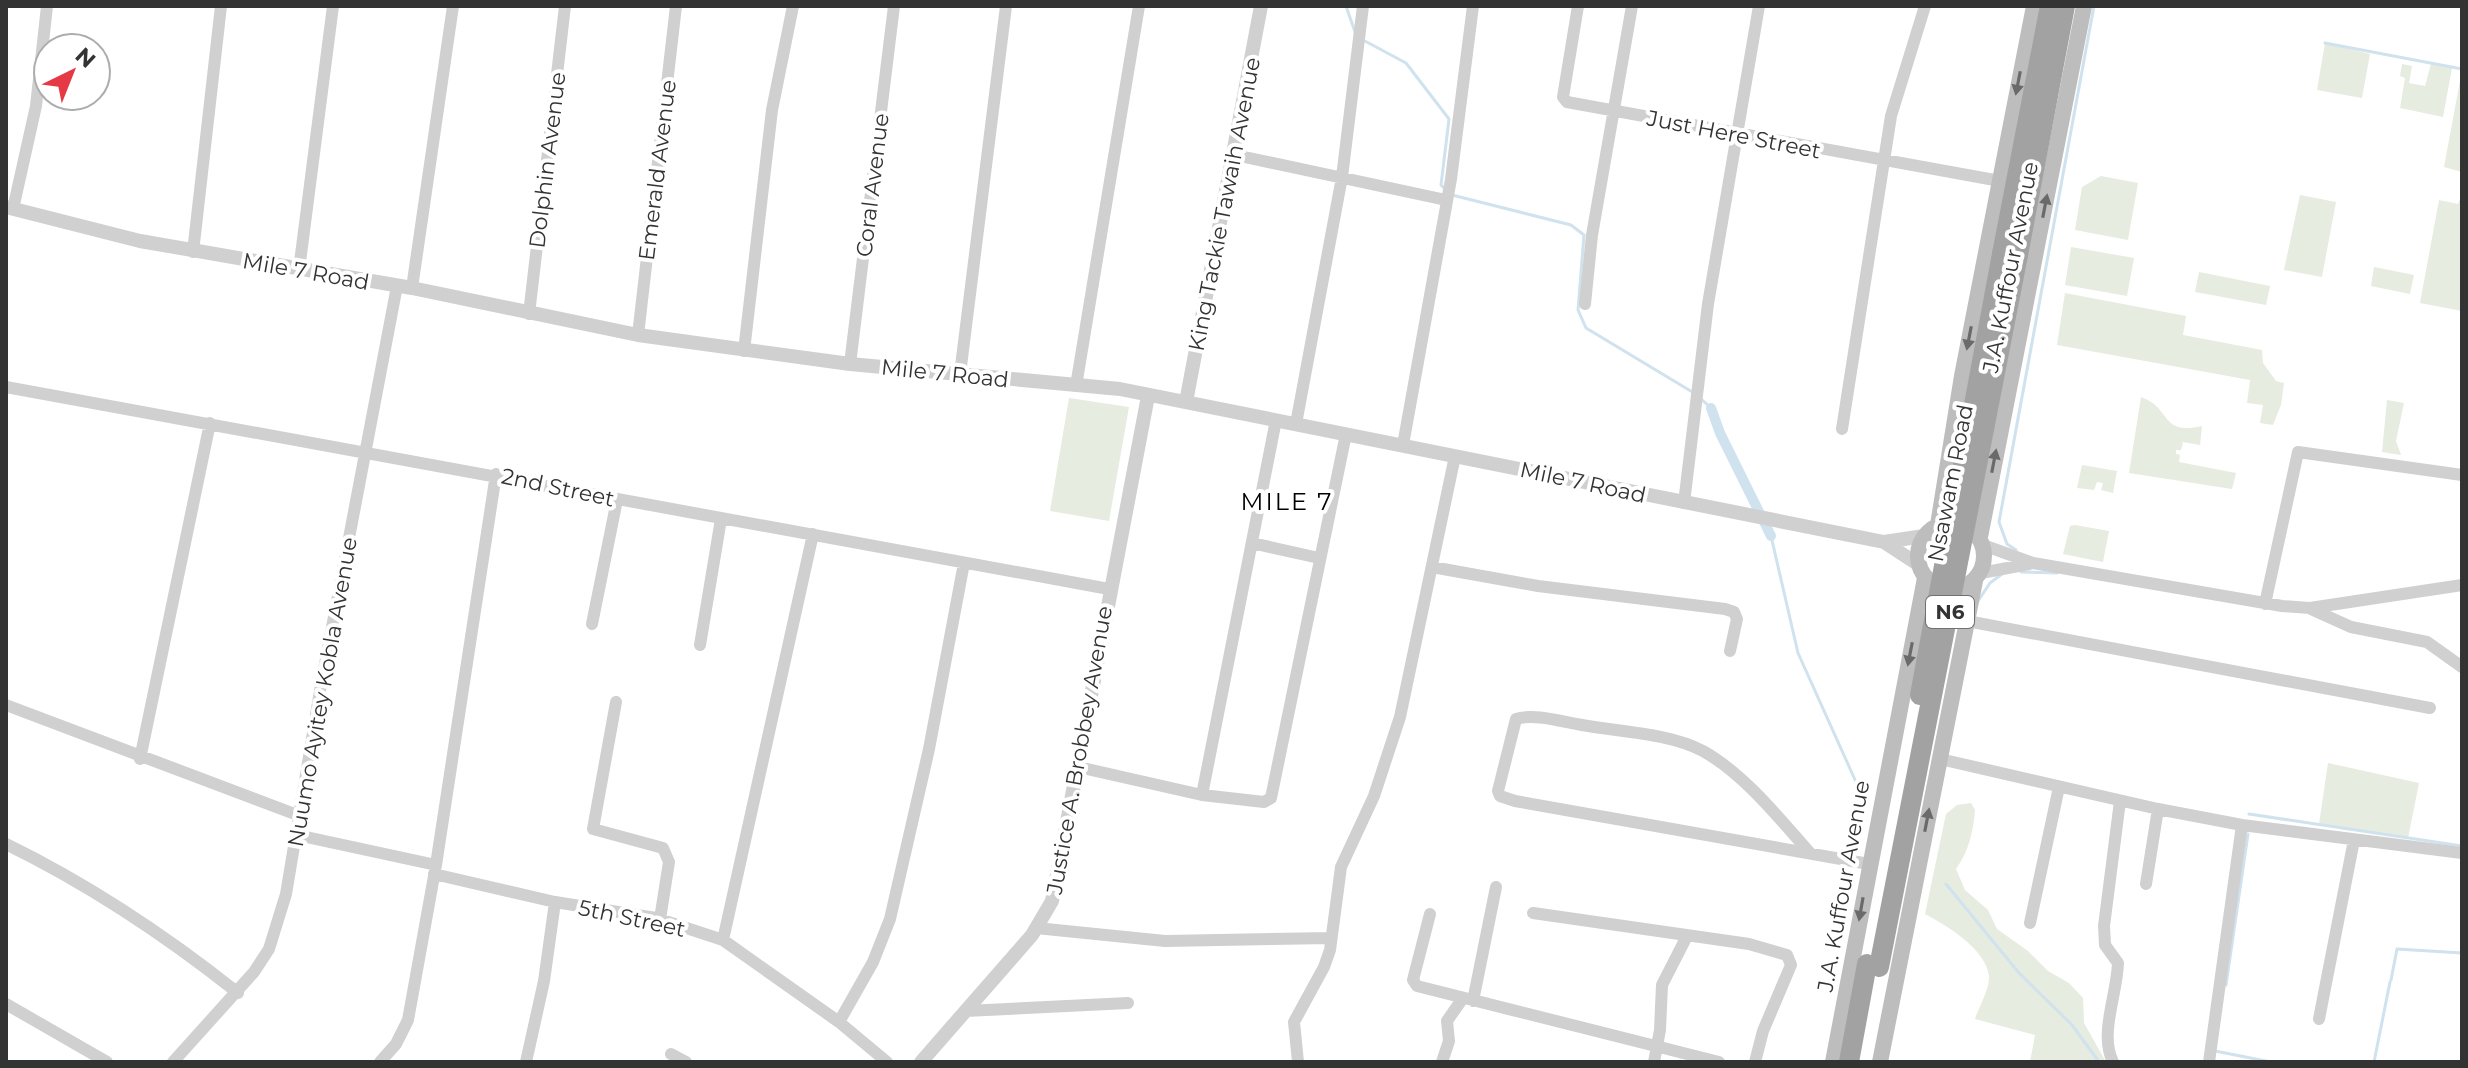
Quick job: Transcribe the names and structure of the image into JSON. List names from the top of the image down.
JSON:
{
  "streets": {
    "highway": ["Nsawam Road", "N6"],
    "main road": ["J.A. Kuffour Avenue"],
    "street": [
      "Just Here Street",
      "Dolphin Avenue",
      "Emerald Avenue",
      "Coral Avenue",
      "King Tackie Tawaih Avenue",
      "Mile 7 Road",
      "2nd Street",
      "Nuumo Ayitey Kobla Avenue",
      "Justice A. Brobbey Avenue",
      "5th Street"
    ]
  },
  "crossings": [
    ["Dolphin Avenue", "Mile 7 Road"],
    ["Emerald Avenue", "Mile 7 Road"],
    ["Coral Avenue", "Mile 7 Road"],
    ["King Tackie Tawaih Avenue", "Mile 7 Road"],
    ["Mile 7 Road", "Nuumo Ayitey Kobla Avenue"],
    ["Mile 7 Road", "Justice A. Brobbey Avenue"],
    ["2nd Street", "Nuumo Ayitey Kobla Avenue"],
    ["2nd Street", "Justice A. Brobbey Avenue"],
    ["Nuumo Ayitey Kobla Avenue", "5th Street"]
  ],
  "districts": ["MILE 7"],
  "north": "top right"
}
